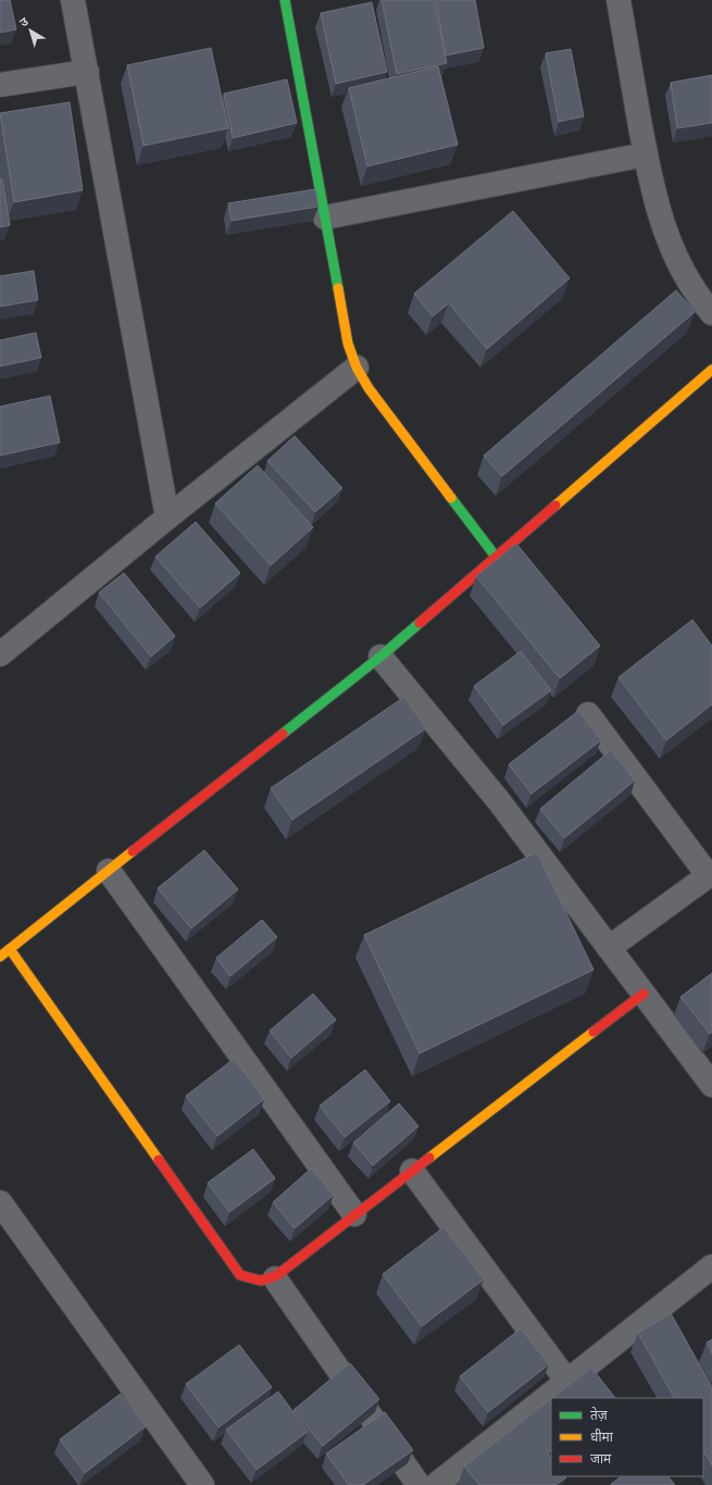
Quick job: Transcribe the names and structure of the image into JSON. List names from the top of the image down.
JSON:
{
  "legend": ["तेज़", "धीमा", "जाम"],
  "north": "top left"
}
